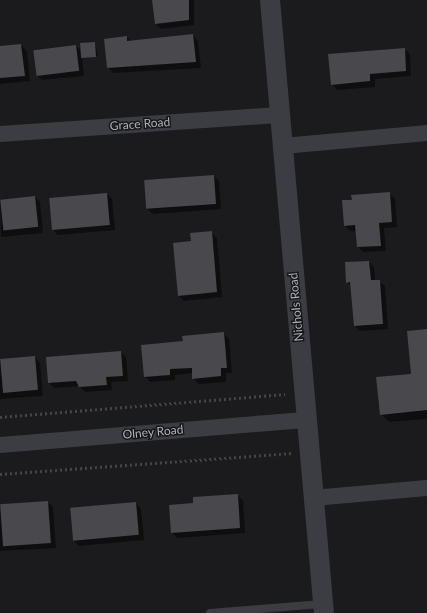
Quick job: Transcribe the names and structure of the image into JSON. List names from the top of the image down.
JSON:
{
  "streets": {
    "street": ["Grace Road", "Nichols Road", "Olney Road"]
  },
  "crossings": [
    ["Grace Road", "Nichols Road"],
    ["Nichols Road", "Olney Road"]
  ]
}
